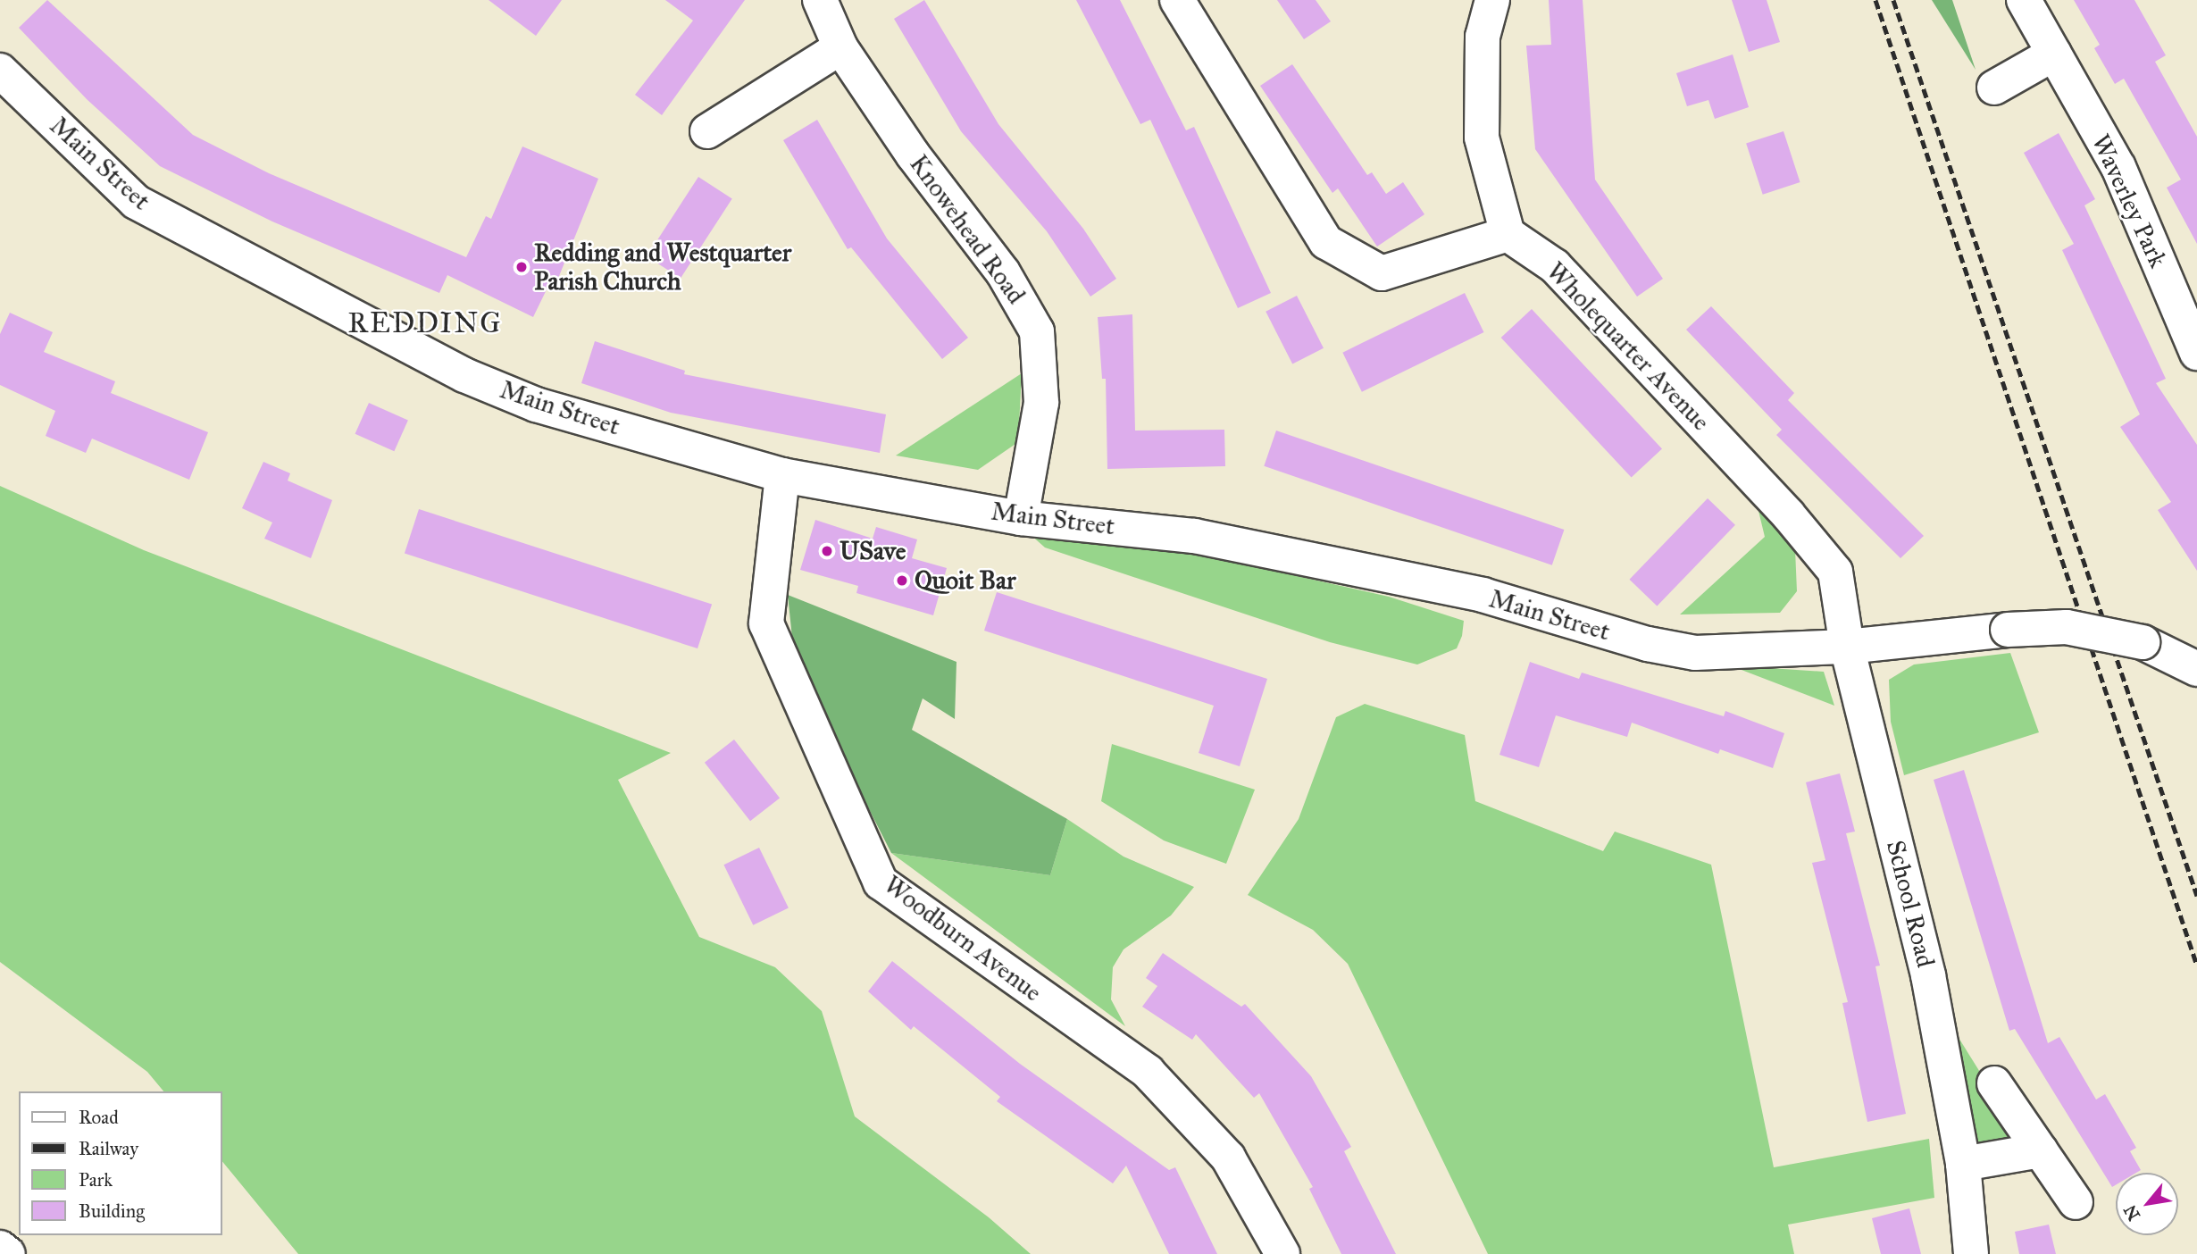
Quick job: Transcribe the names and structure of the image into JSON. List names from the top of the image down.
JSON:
{
  "streets": {
    "street": [
      "Main Street",
      "Waverley Park",
      "Knowehead Road",
      "Wholequarter Avenue",
      "School Road",
      "Woodburn Avenue"
    ]
  },
  "crossings": [
    ["Main Street", "Knowehead Road"],
    ["Main Street", "Wholequarter Avenue"],
    ["Main Street", "School Road"],
    ["Main Street", "Woodburn Avenue"],
    ["Wholequarter Avenue", "School Road"]
  ],
  "districts": ["REDDING"],
  "places": ["Redding and Westquarter Parish Church", "USave", "Quoit Bar"],
  "legend": [
    "Road",
    "Railway",
    "Park",
    "Building"
  ],
  "north": "bottom left"
}
